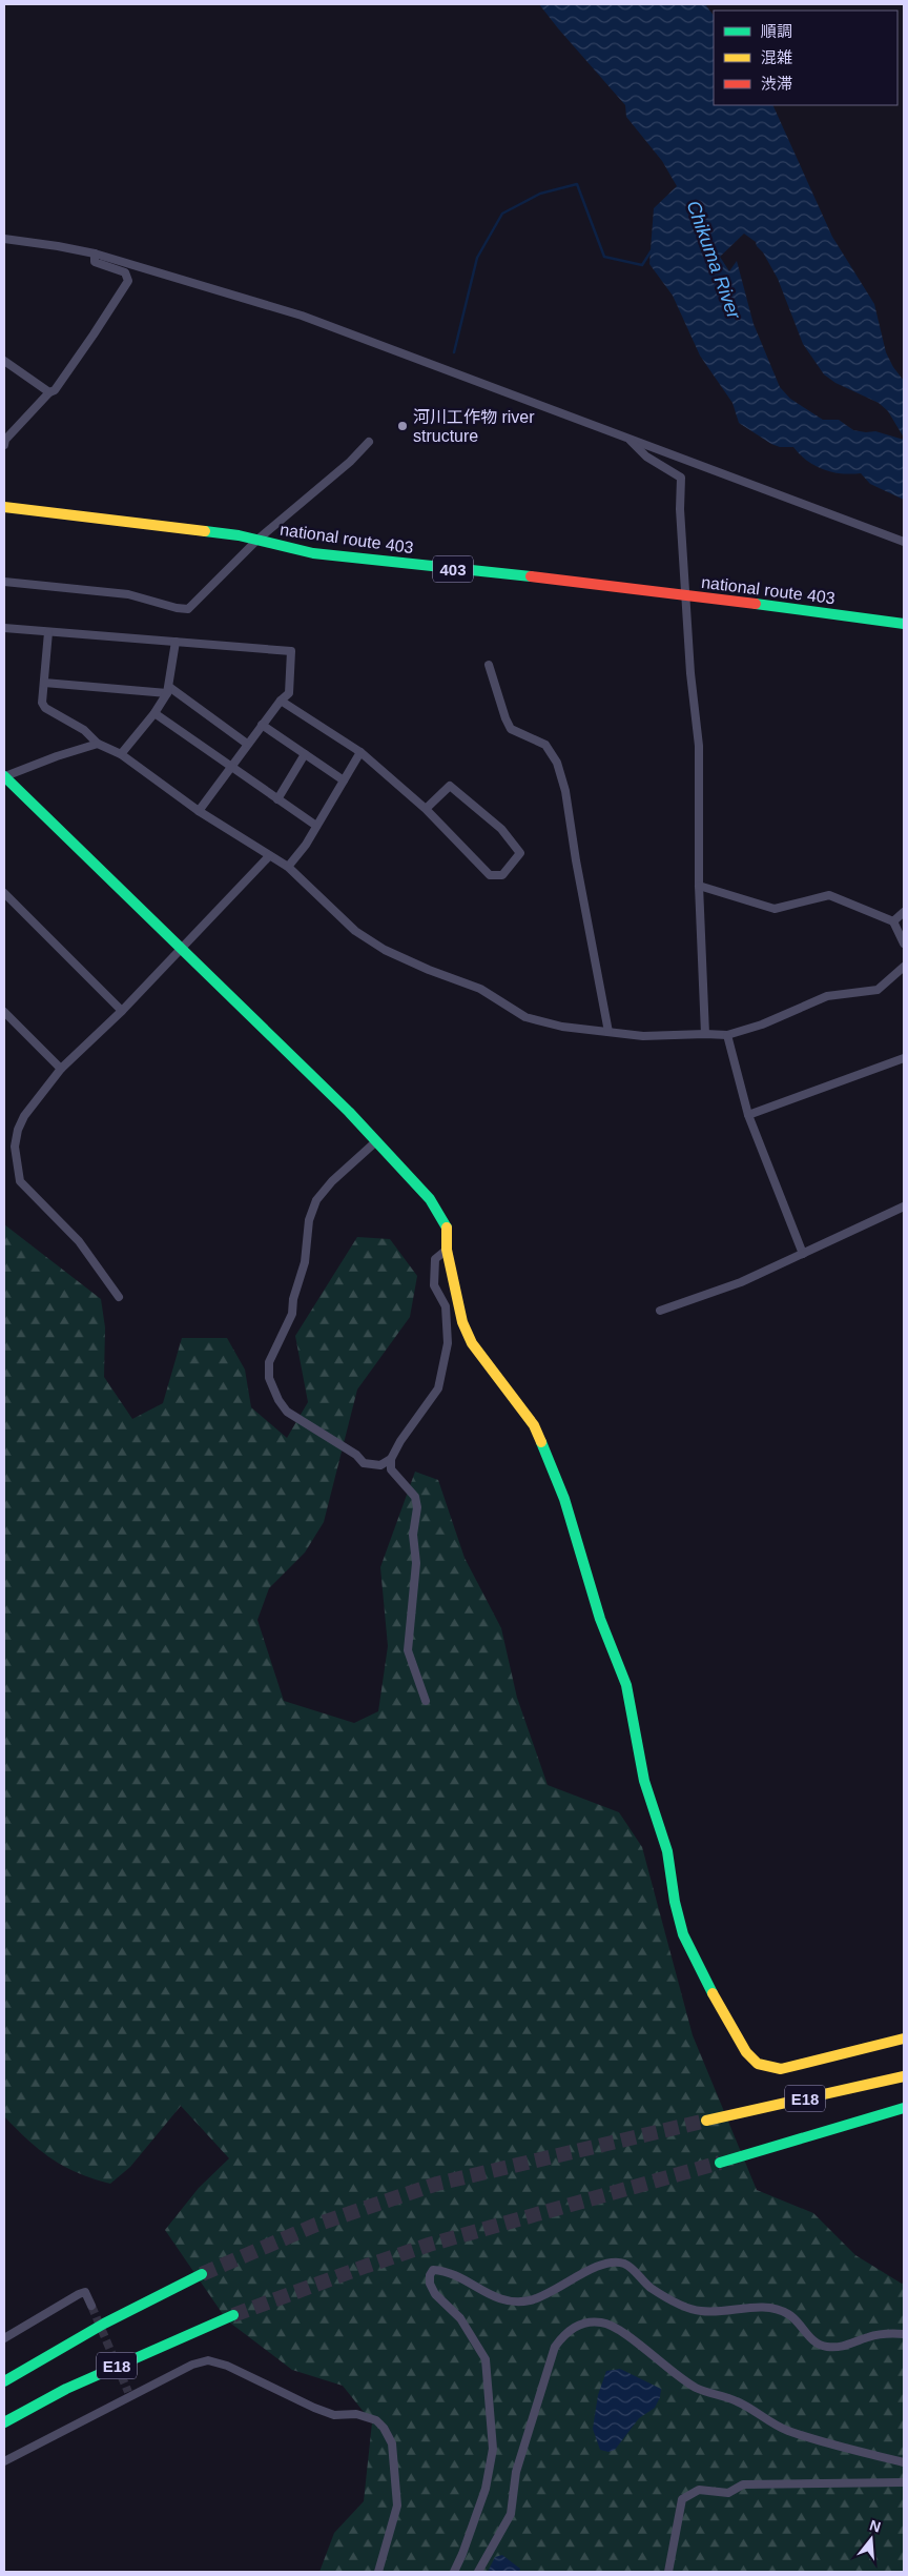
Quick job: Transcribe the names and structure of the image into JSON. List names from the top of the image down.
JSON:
{
  "streets": {
    "main road": ["national route 403", "403", "E18"]
  },
  "water": ["Chikuma River"],
  "places": ["河川工作物 river structure"],
  "legend": ["順調", "混雑", "渋滞"],
  "north": "top"
}
